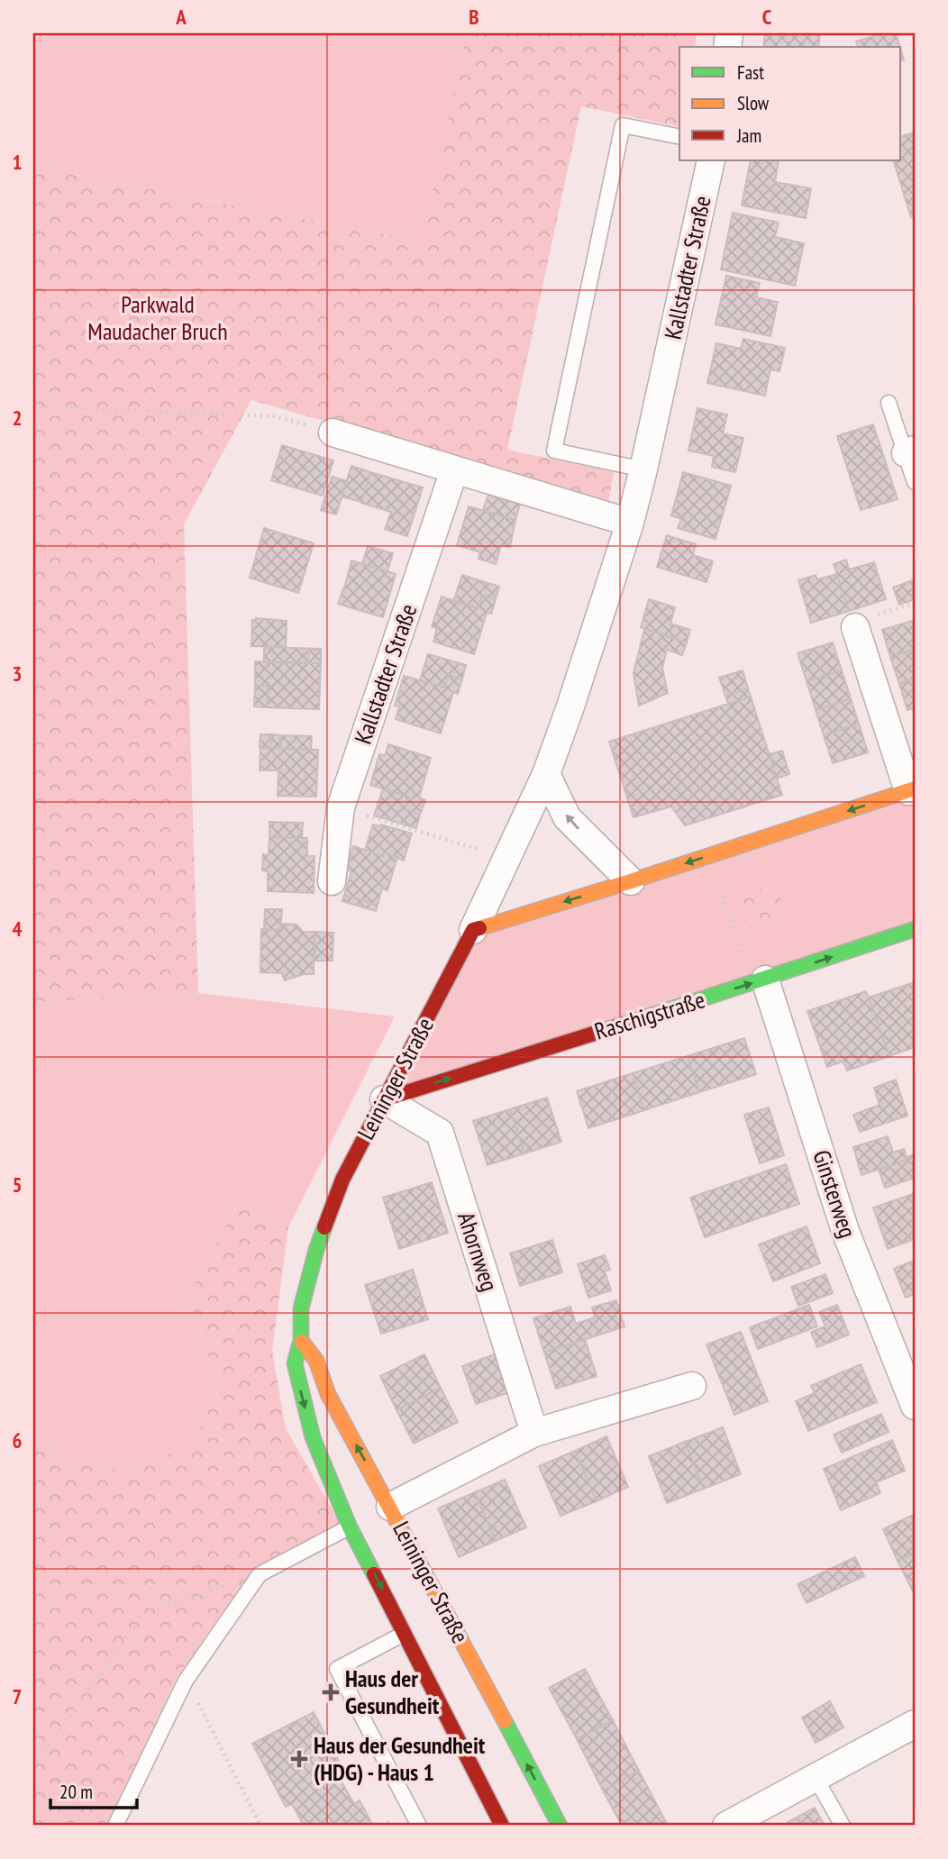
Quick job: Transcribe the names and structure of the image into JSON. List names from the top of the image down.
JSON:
{
  "streets": {
    "street": [
      "Kallstadter Straße",
      "Raschigstraße",
      "Leininger Straße",
      "Ginsterweg",
      "Ahornweg"
    ]
  },
  "crossings": [
    ["Kallstadter Straße", "Leininger Straße"],
    ["Raschigstraße", "Leininger Straße"],
    ["Raschigstraße", "Ginsterweg"],
    ["Raschigstraße", "Ahornweg"],
    ["Leininger Straße", "Ahornweg"]
  ],
  "one_way": ["Raschigstraße"],
  "parks": ["Parkwald Maudacher Bruch"],
  "places": {
    "health": ["Haus der Gesundheit", "Haus der Gesundheit (HDG) - Haus 1"]
  },
  "legend": ["Fast", "Slow", "Jam"],
  "scale_bar": "20 m",
  "grid": {
    "columns": ["A", "B", "C"],
    "rows": [
      "1",
      "2",
      "3",
      "4",
      "5",
      "6",
      "7"
    ]
  }
}
